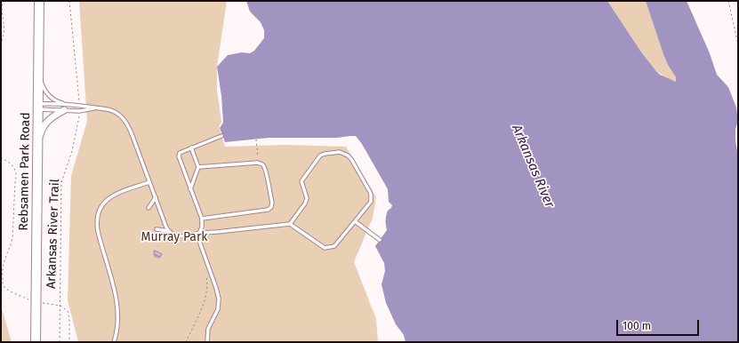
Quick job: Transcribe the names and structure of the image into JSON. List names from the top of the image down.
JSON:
{
  "streets": {
    "street": ["Rebsamen Park Road"],
    "path": ["Arkansas River Trail"]
  },
  "water": ["Arkansas River"],
  "parks": ["Murray Park"],
  "scale_bar": "100 m"
}
